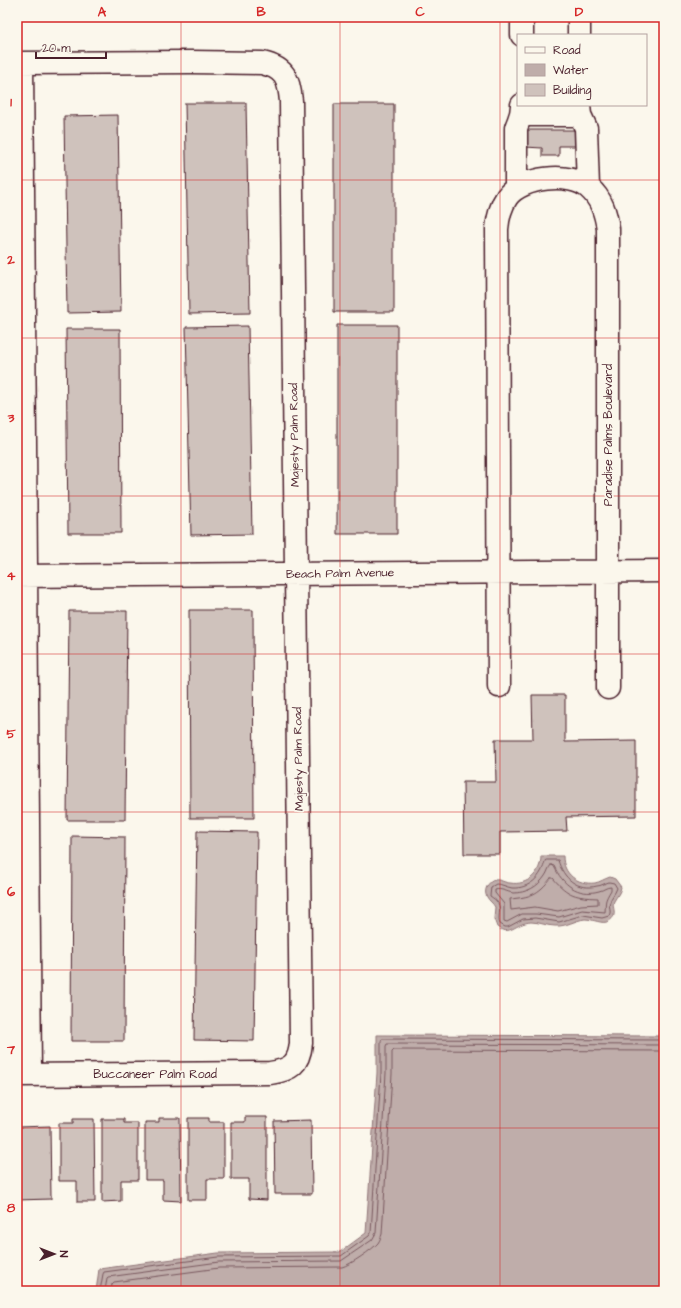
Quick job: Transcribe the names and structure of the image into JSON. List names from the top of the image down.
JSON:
{
  "streets": {
    "street": [
      "Majesty Palm Road",
      "Paradise Palms Boulevard",
      "Beach Palm Avenue",
      "Buccaneer Palm Road"
    ]
  },
  "crossings": [
    ["Majesty Palm Road", "Beach Palm Avenue"],
    ["Majesty Palm Road", "Buccaneer Palm Road"],
    ["Paradise Palms Boulevard", "Beach Palm Avenue"]
  ],
  "legend": ["Road", "Water", "Building"],
  "scale_bar": "20 m",
  "north": "right",
  "grid": {
    "columns": [
      "A",
      "B",
      "C",
      "D"
    ],
    "rows": [
      "1",
      "2",
      "3",
      "4",
      "5",
      "6",
      "7",
      "8"
    ]
  }
}
